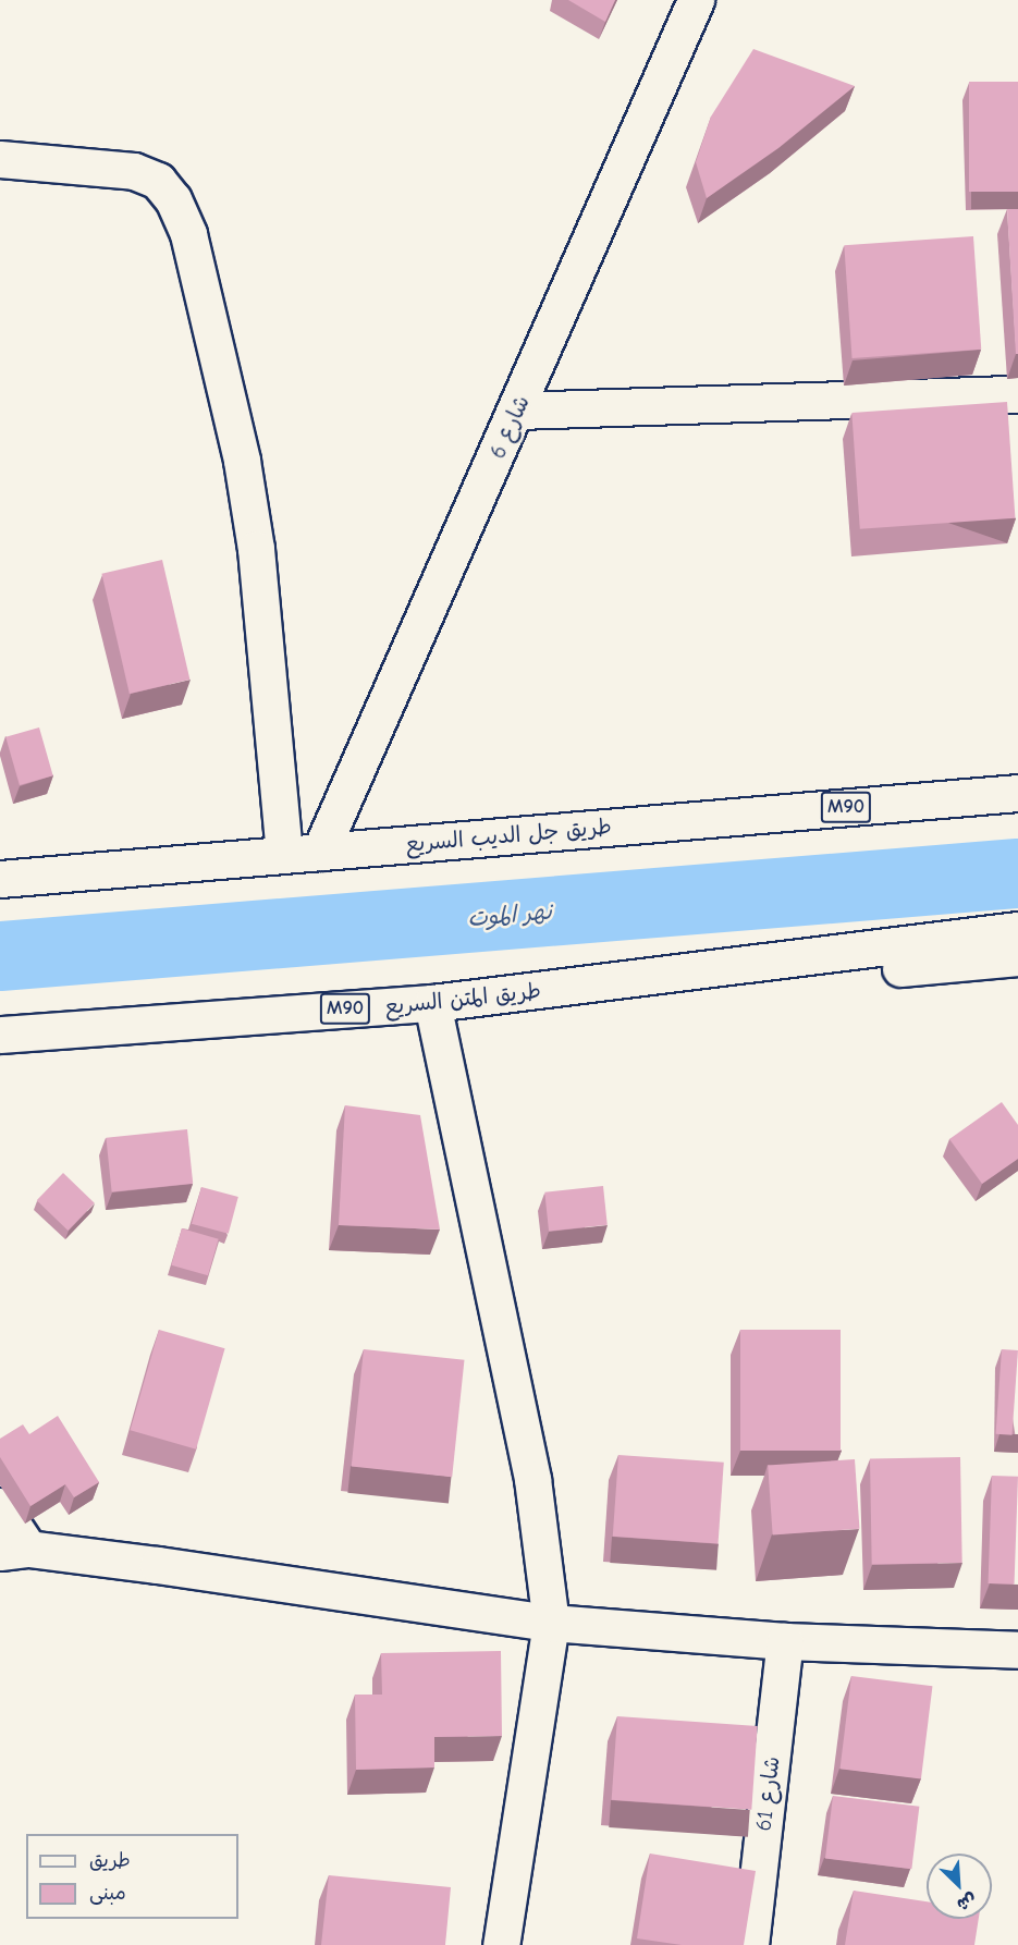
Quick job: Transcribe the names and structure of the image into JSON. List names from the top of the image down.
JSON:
{
  "streets": {
    "main road": [
      "شارع 6",
      "M90",
      "طريق جل الديب السريع",
      "طريق المتن السريع",
      "شارع 61"
    ]
  },
  "crossings": [
    ["شارع 6", "طريق جل الديب السريع"],
    ["M90", "طريق المتن السريع"]
  ],
  "water": ["نهر الموت"],
  "legend": ["طريق", "مبنى"],
  "north": "bottom right"
}
